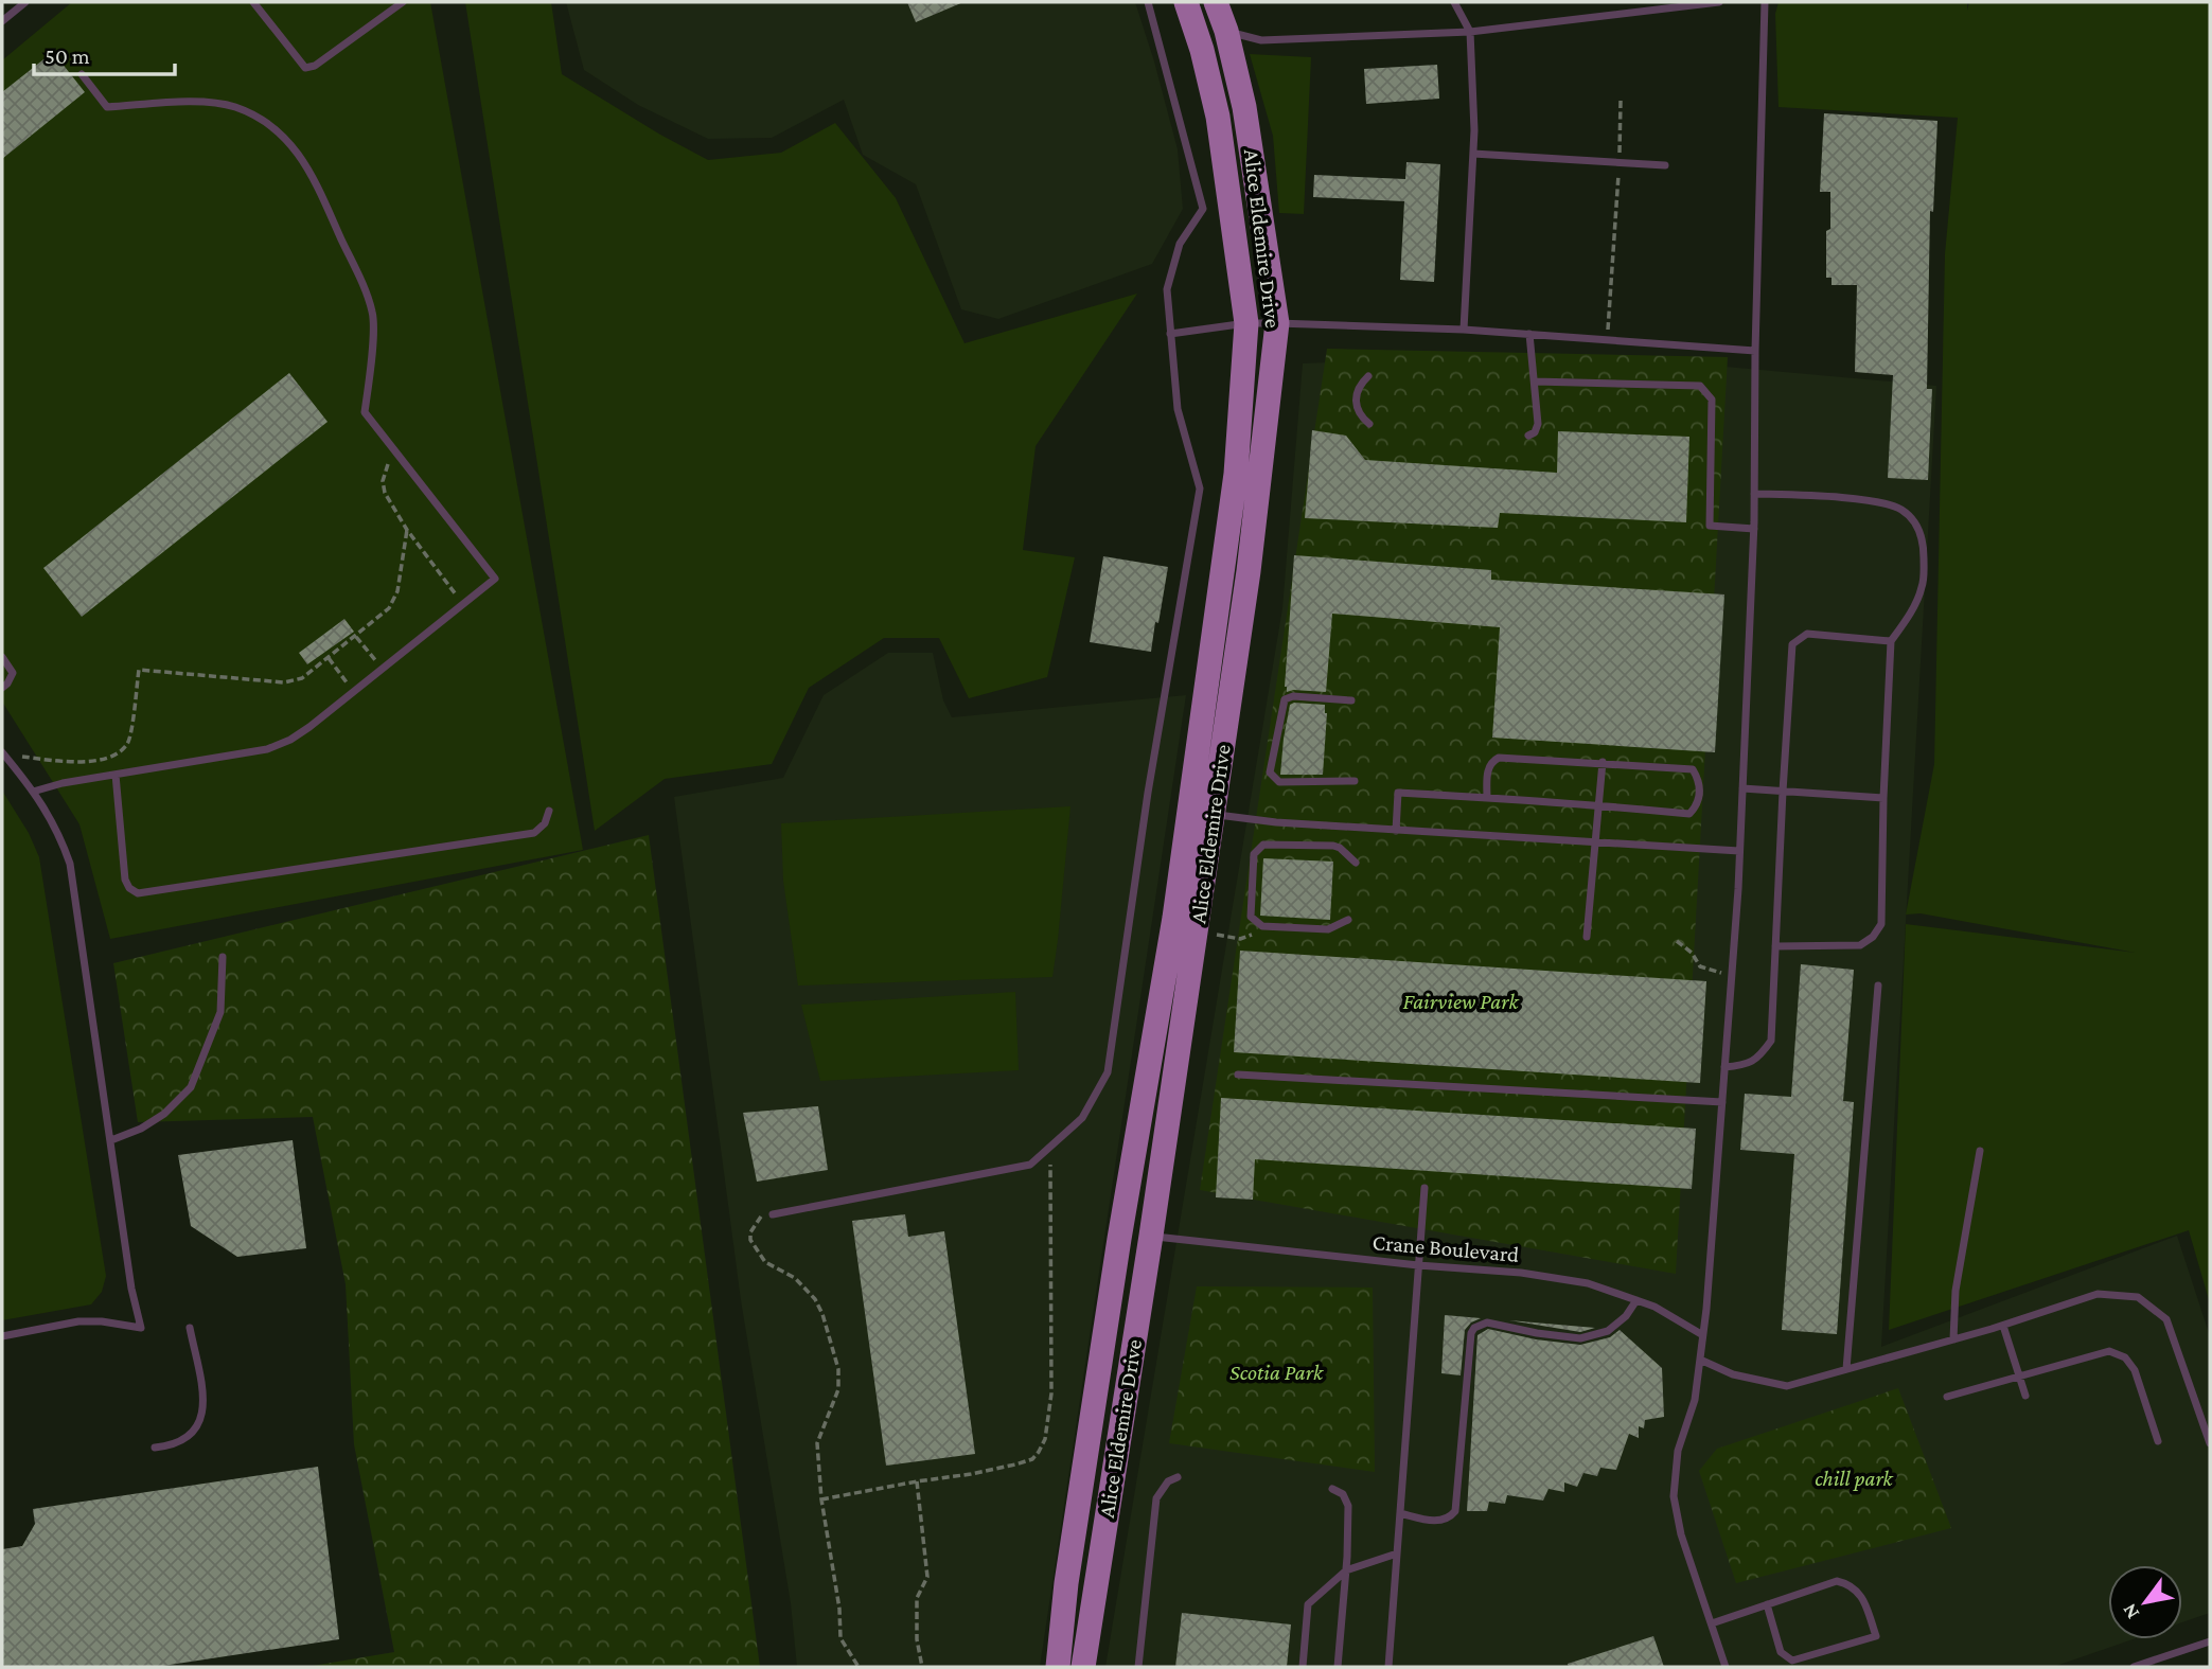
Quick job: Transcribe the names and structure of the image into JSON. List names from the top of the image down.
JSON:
{
  "streets": {
    "main road": ["Alice Eldemire Drive"],
    "lane": ["Crane Boulevard"]
  },
  "crossings": [
    ["Alice Eldemire Drive", "Crane Boulevard"]
  ],
  "parks": ["Fairview Park", "Scotia Park", "chill park"],
  "scale_bar": "50 m",
  "north": "bottom left"
}
